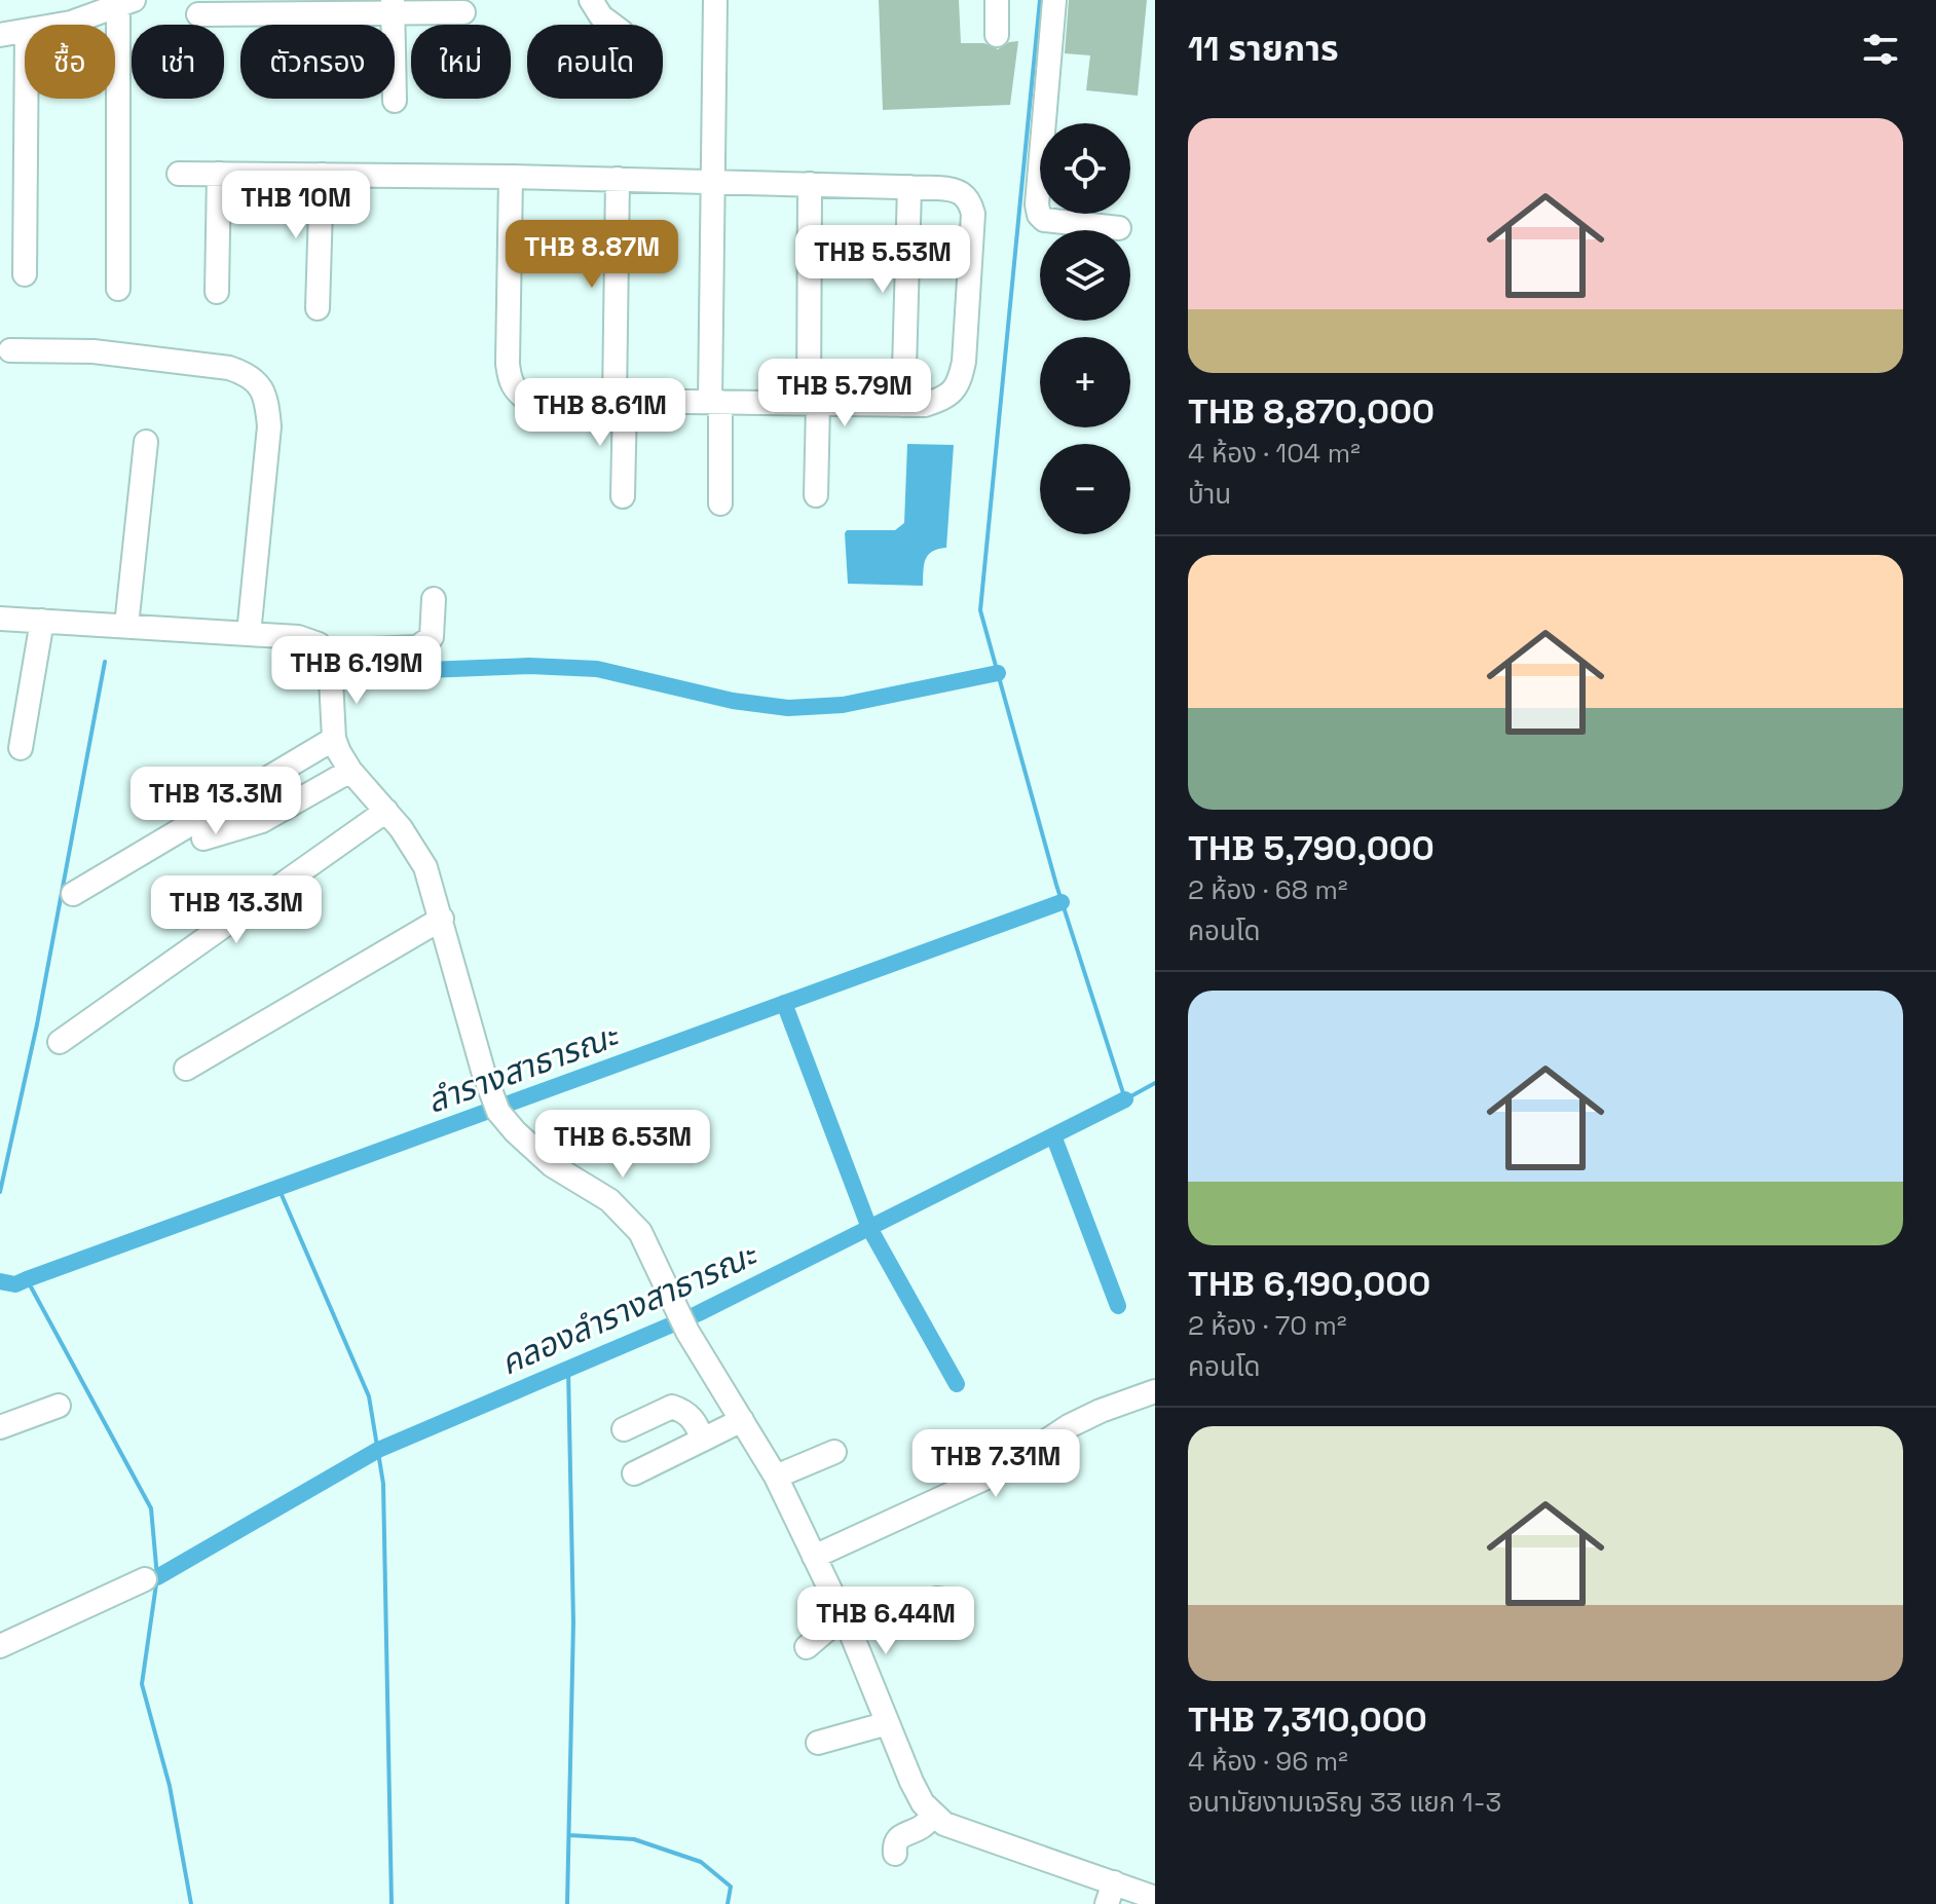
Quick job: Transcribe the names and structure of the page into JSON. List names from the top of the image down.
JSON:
{
  "water": ["ลำรางสาธารณะ", "คลองลำรางสาธารณะ"],
  "page": {
    "heading": "11 รายการ",
    "chip": [
      "ซื้อ",
      "เช่า",
      "ตัวกรอง",
      "ใหม่",
      "คอนโด"
    ],
    "list": [
      {
        "name": "THB 8,870,000",
        "note": "4 ห้อง · 104 m² · บ้าน"
      },
      {
        "name": "THB 5,790,000",
        "note": "2 ห้อง · 68 m² · คอนโด"
      },
      {
        "name": "THB 6,190,000",
        "note": "2 ห้อง · 70 m² · คอนโด"
      },
      {
        "name": "THB 7,310,000",
        "note": "4 ห้อง · 96 m² · อนามัยงามเจริญ 33 แยก 1-3"
      }
    ],
    "map_buttons": ["+", "−"],
    "price": [
      "THB 10M",
      "THB 8.87M",
      "THB 5.53M",
      "THB 5.79M",
      "THB 8.61M",
      "THB 6.19M",
      "THB 13.3M",
      "THB 13.3M",
      "THB 6.53M",
      "THB 7.31M",
      "THB 6.44M"
    ]
  }
}
